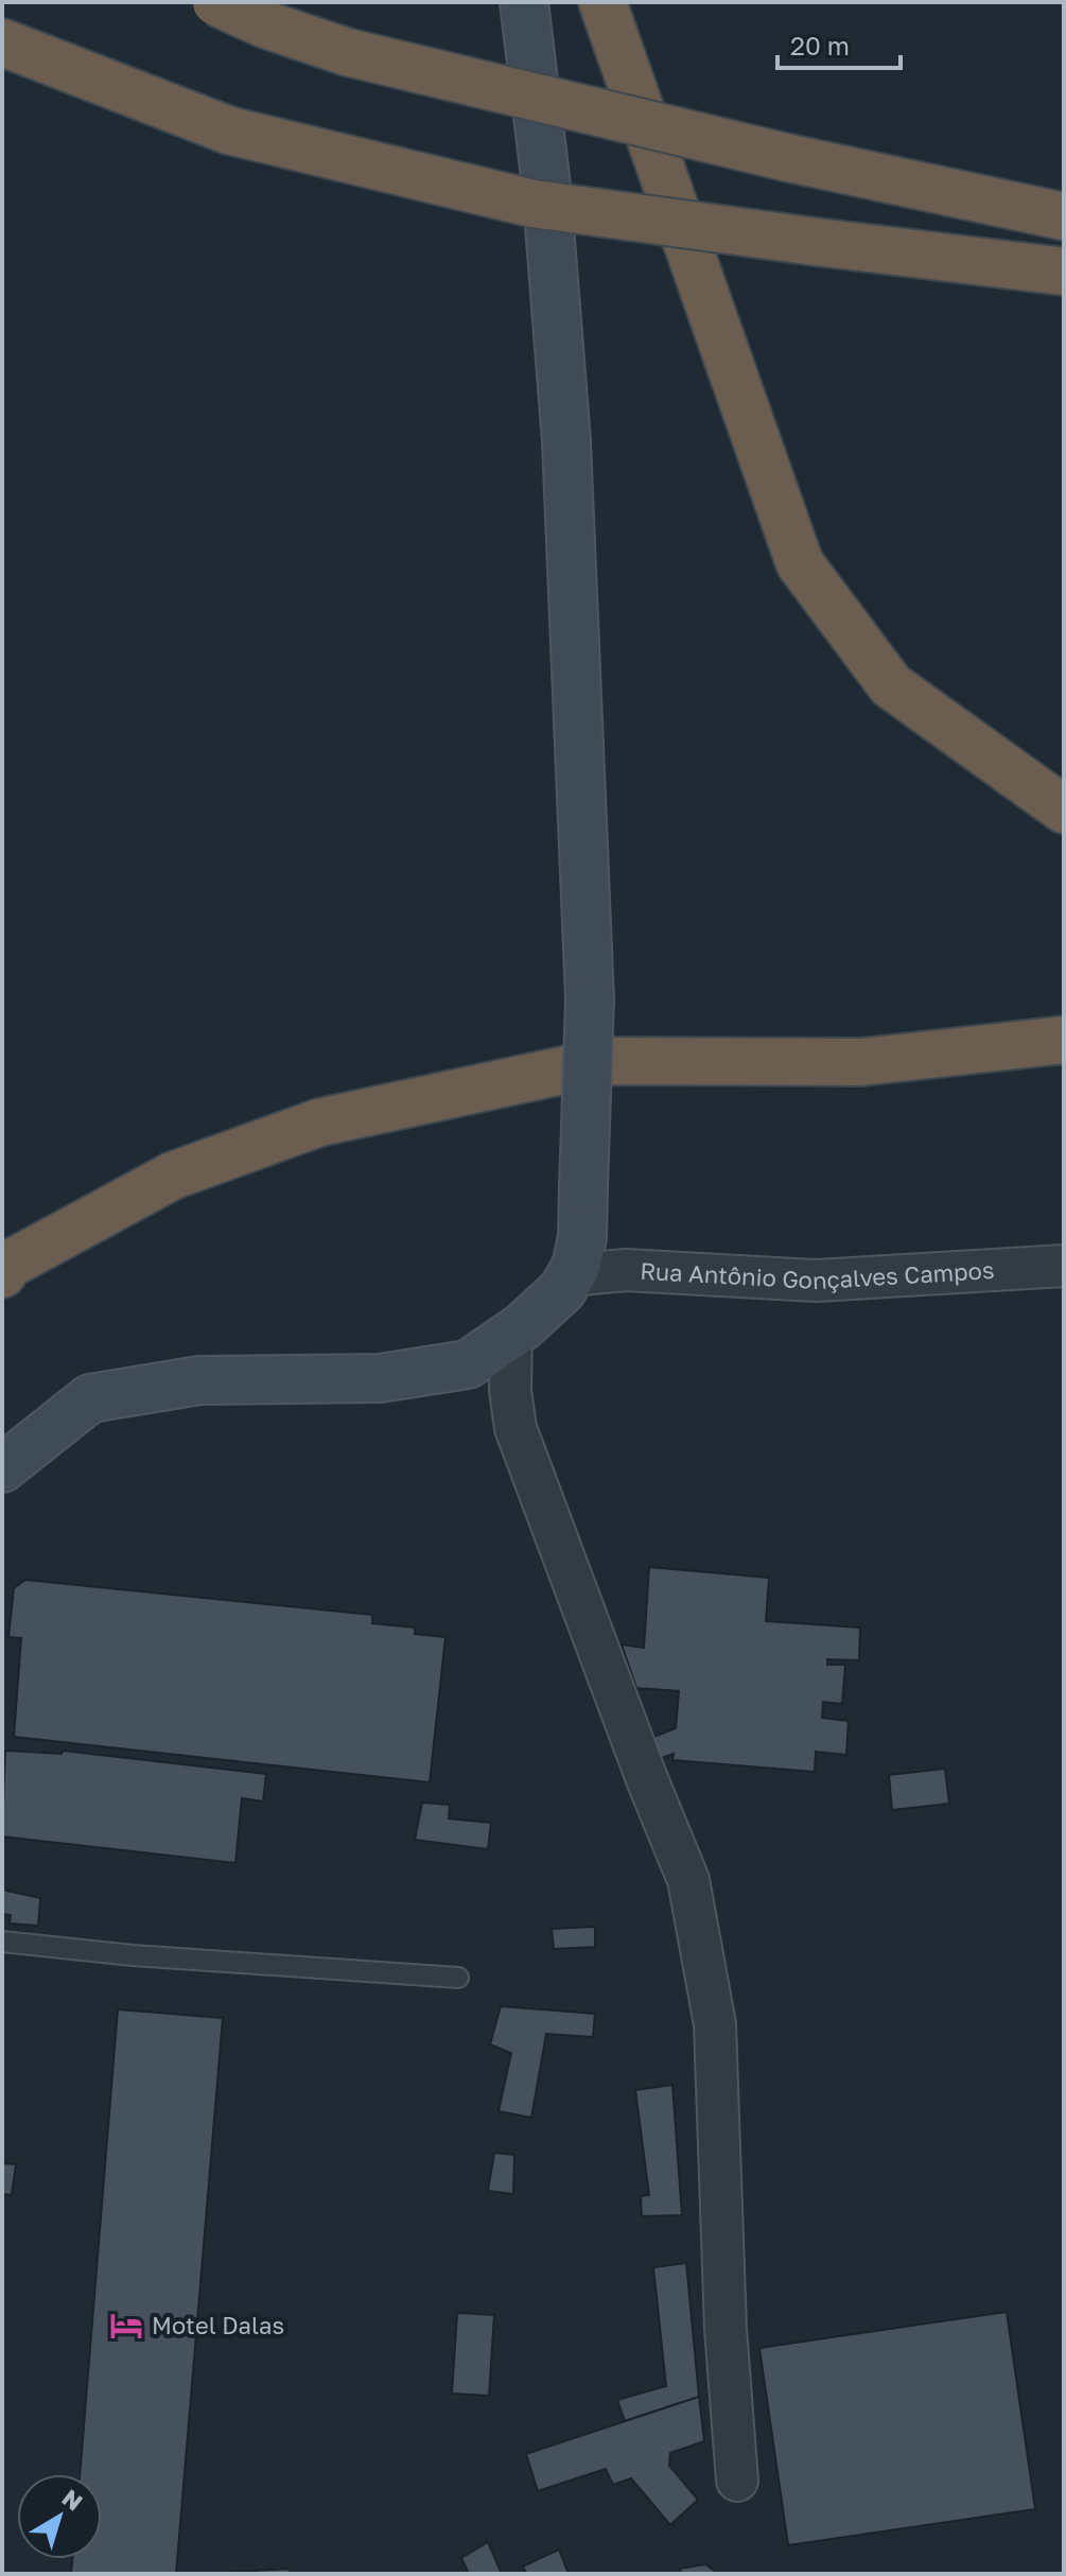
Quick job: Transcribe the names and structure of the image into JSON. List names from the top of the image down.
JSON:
{
  "streets": {
    "street": ["Rua Antônio Gonçalves Campos"]
  },
  "places": {
    "hotel": ["Motel Dalas"]
  },
  "scale_bar": "20 m",
  "north": "top right"
}
